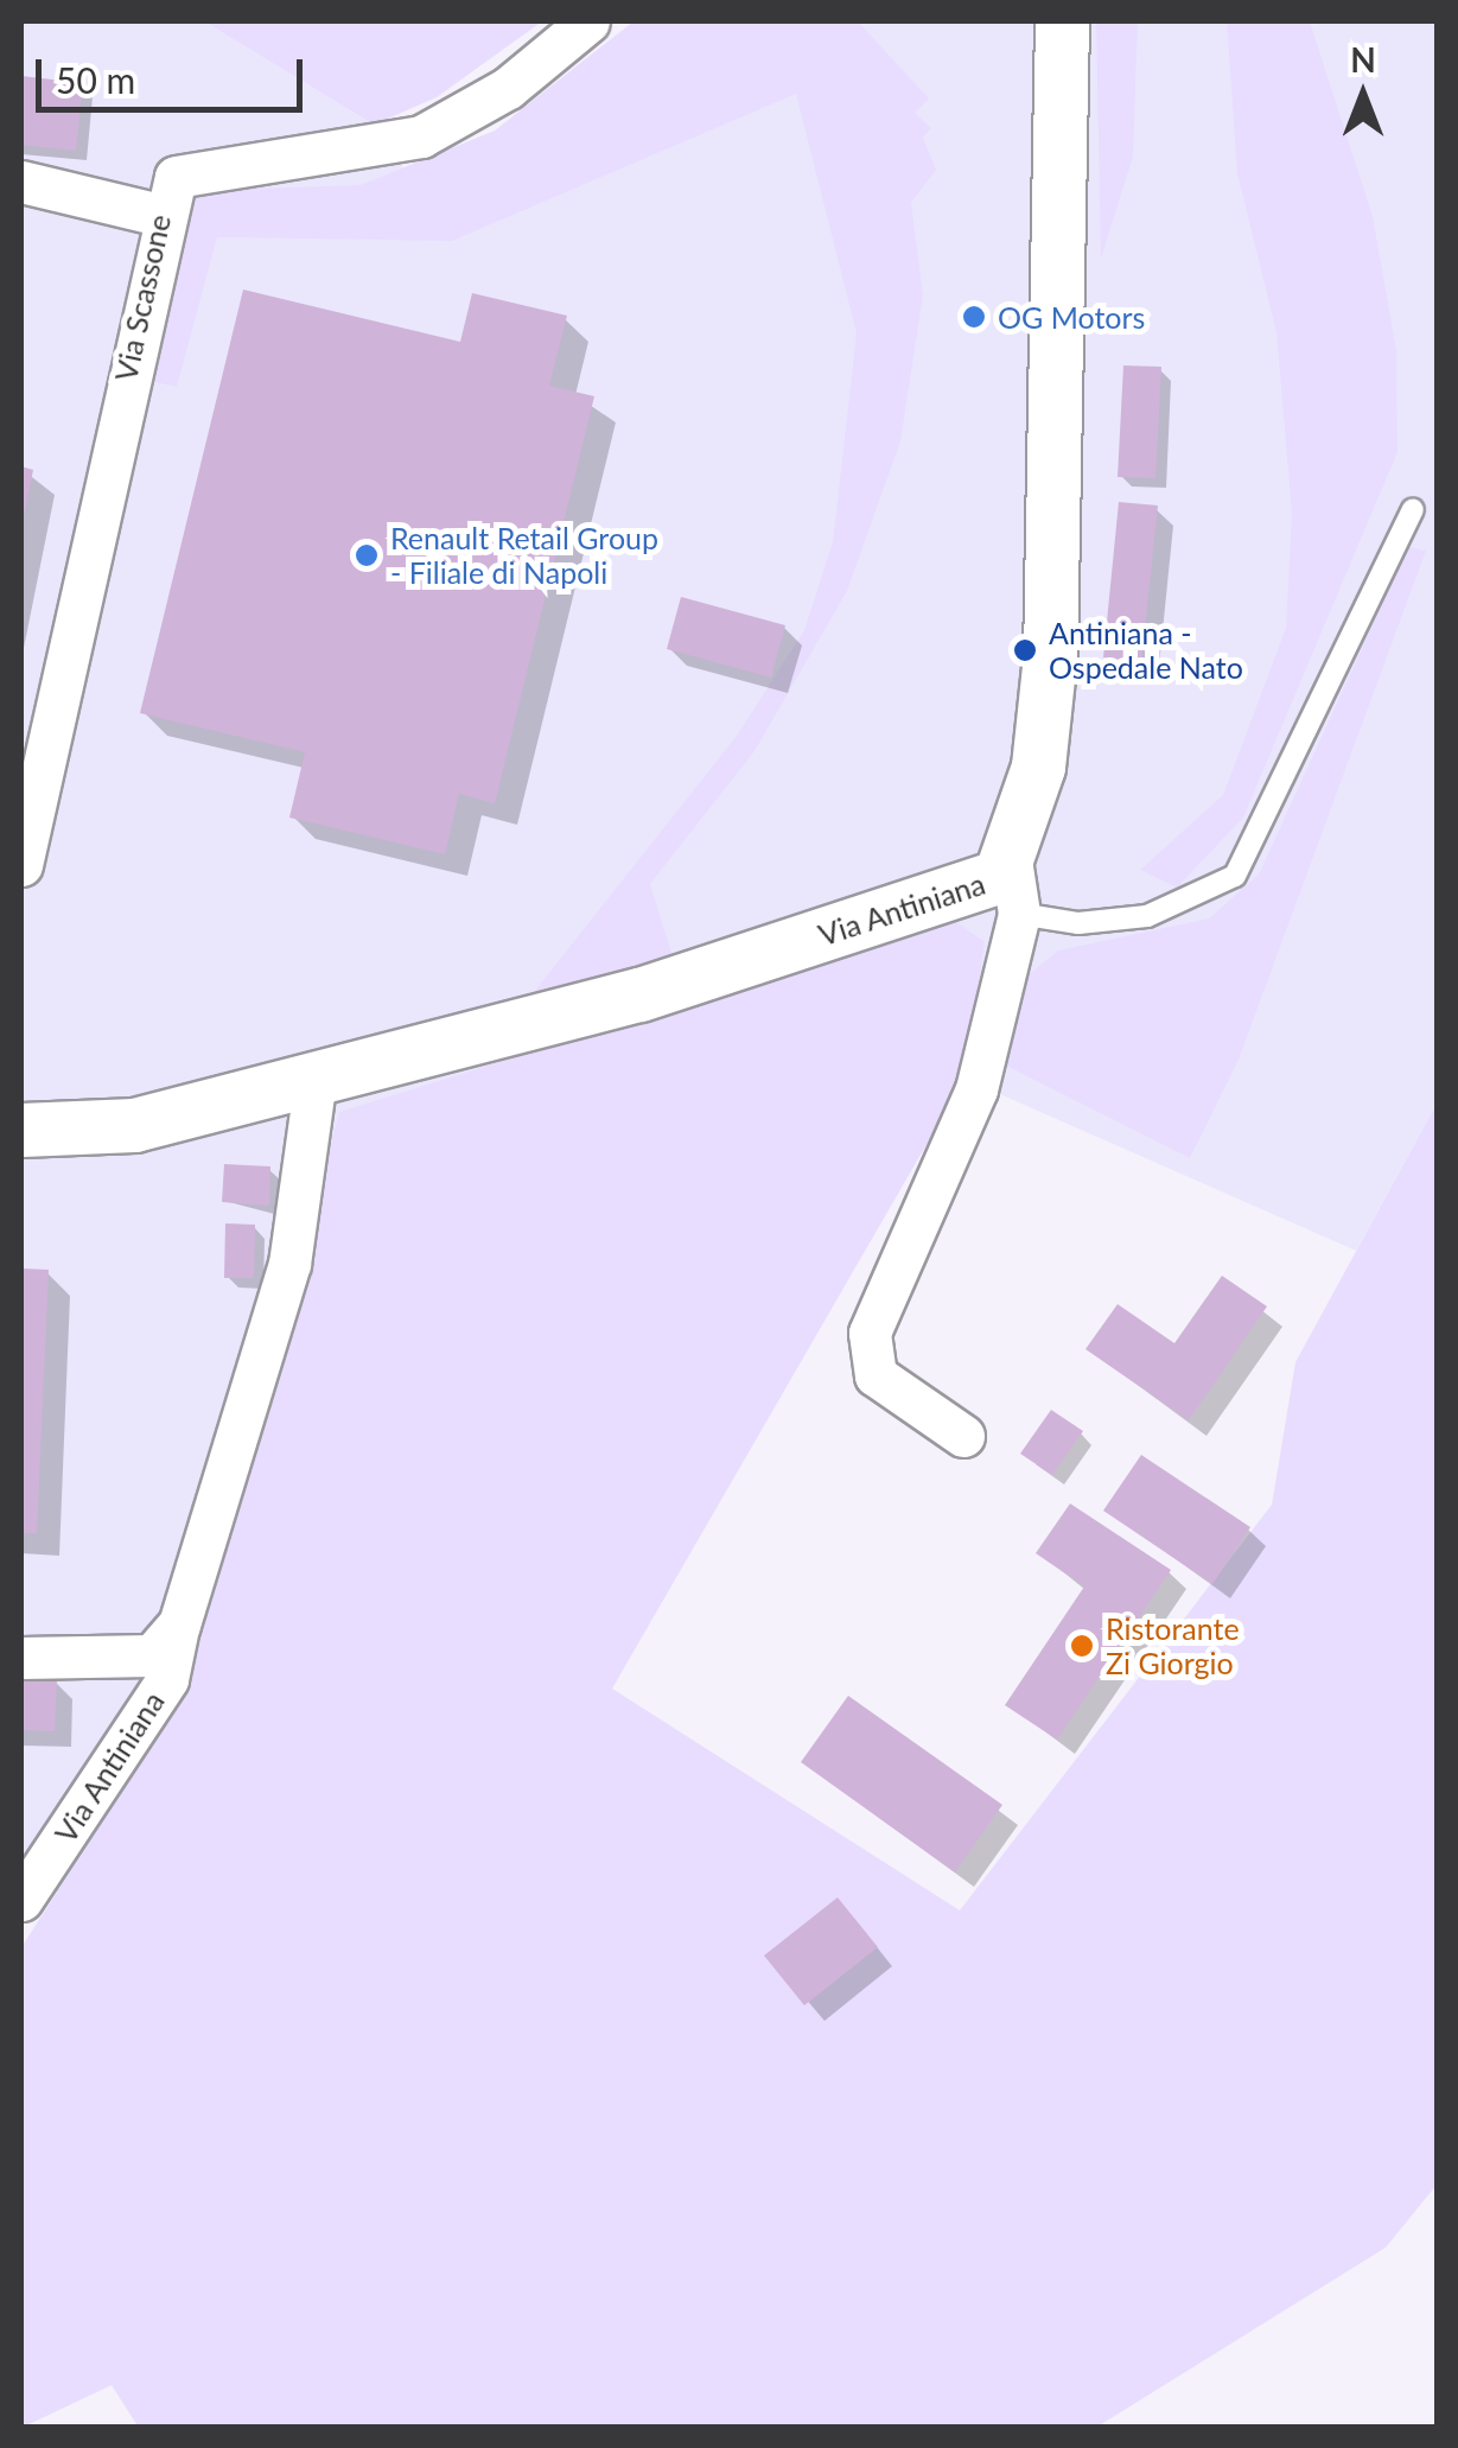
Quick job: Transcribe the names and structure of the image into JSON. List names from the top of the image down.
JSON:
{
  "streets": {
    "street": ["Via Scassone", "Via Antiniana"]
  },
  "places": [
    "OG Motors",
    "Renault Retail Group - Filiale di Napoli",
    "Antiniana - Ospedale Nato",
    "Ristorante Zi Giorgio"
  ],
  "scale_bar": "50 m",
  "north": "top"
}
